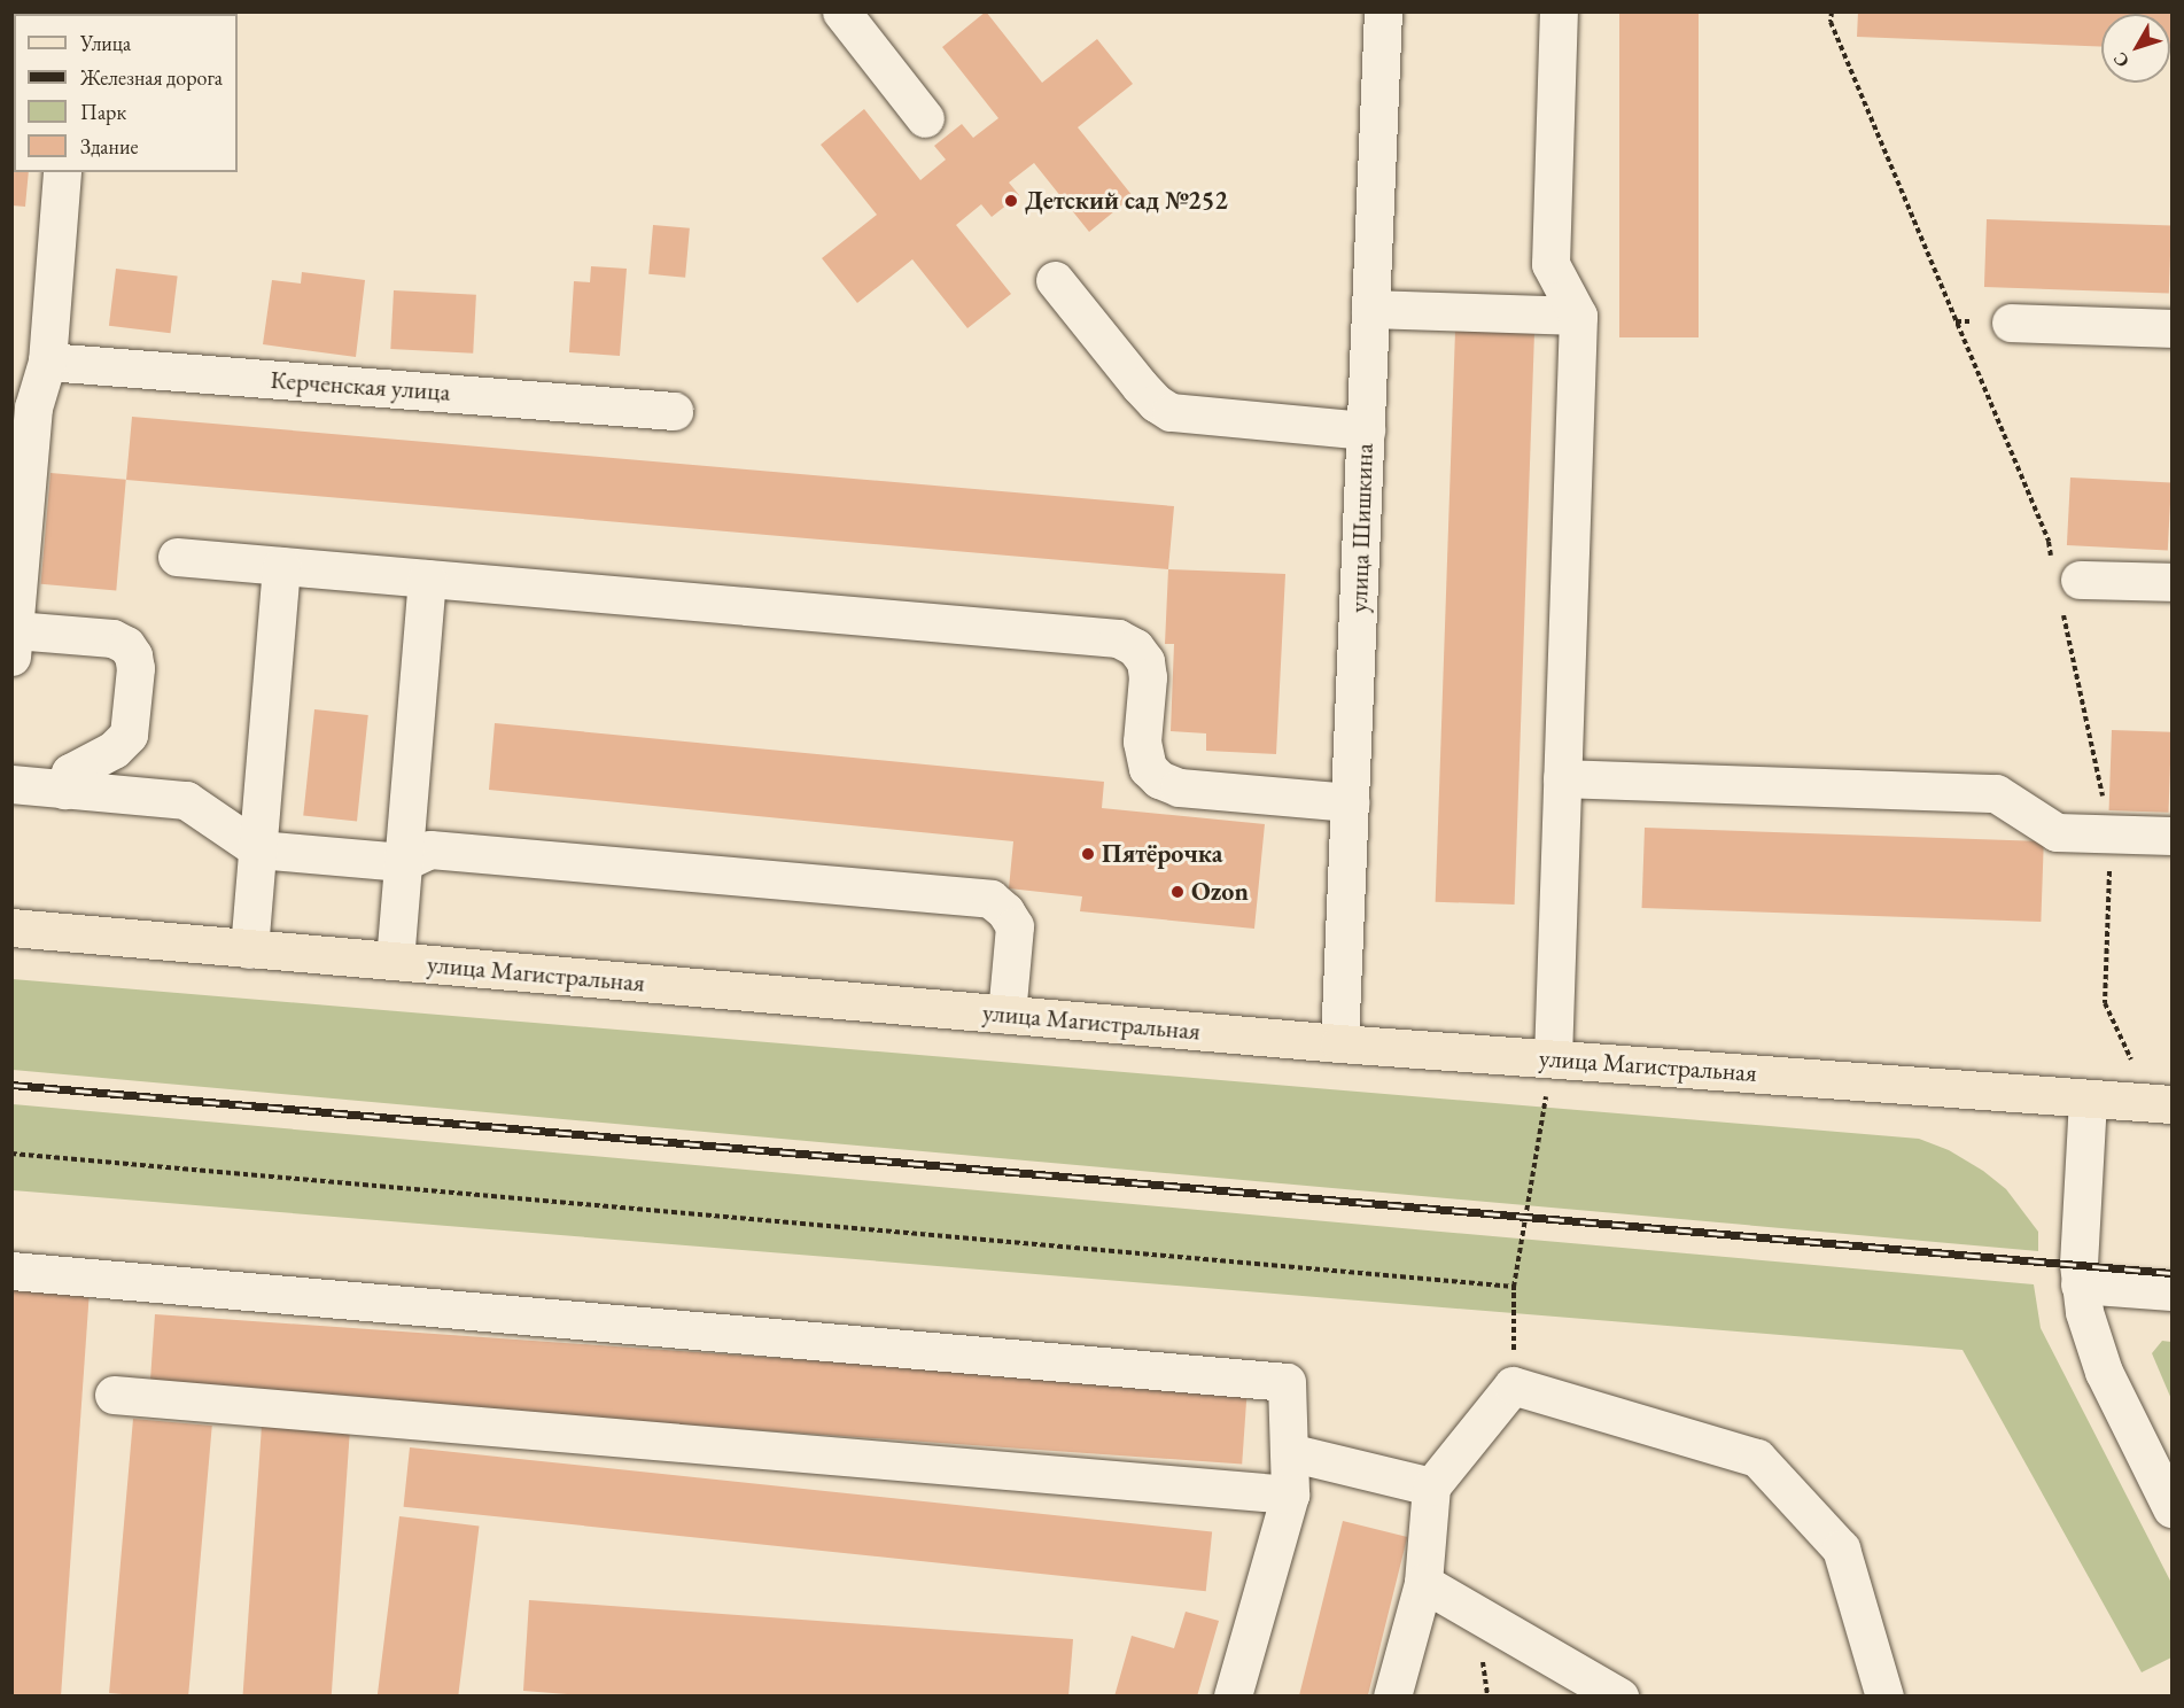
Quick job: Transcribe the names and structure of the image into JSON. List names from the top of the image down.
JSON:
{
  "streets": {
    "main road": ["улица Магистральная"],
    "street": ["Керченская улица", "улица Шишкина"]
  },
  "crossings": [
    ["улица Шишкина", "улица Магистральная"]
  ],
  "places": ["Детский сад №252", "Пятёрочка", "Ozon"],
  "legend": [
    "Улица",
    "Железная дорога",
    "Парк",
    "Здание"
  ],
  "north": "bottom left"
}
